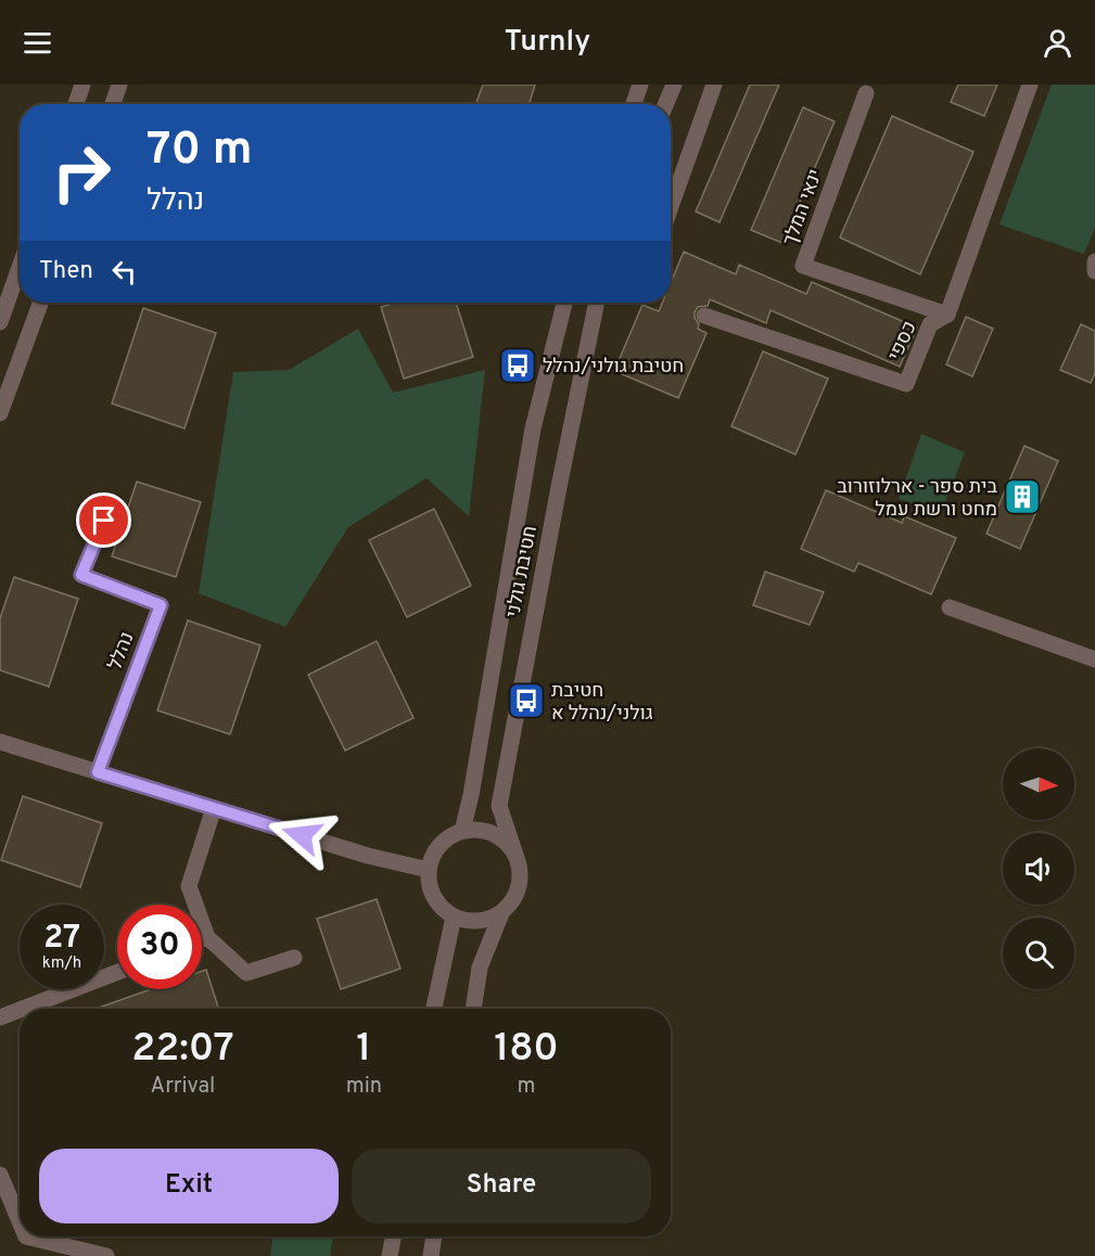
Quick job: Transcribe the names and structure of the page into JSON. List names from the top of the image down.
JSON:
{
  "streets": {
    "street": [
      "ינאי המלך",
      "כספי",
      "חטיבת גולני",
      "נהלל"
    ]
  },
  "crossings": [
    ["ינאי המלך", "כספי"]
  ],
  "places": {
    "bus stop": ["חטיבת גולני/נהלל", "חטיבת גולני/נהלל א"],
    "building": ["בית ספר - ארלוזורוב מחט ורשת עמל"]
  },
  "north": "right",
  "page": {
    "header": "Turnly",
    "turn": ["70 m", "נהלל"],
    "then": "Then",
    "speed": "27 km/h",
    "limit": "30",
    "eta": [
      "22:07",
      "Arrival",
      "1",
      "min",
      "180",
      "m"
    ],
    "buttons": ["Exit", "Share"]
  }
}
